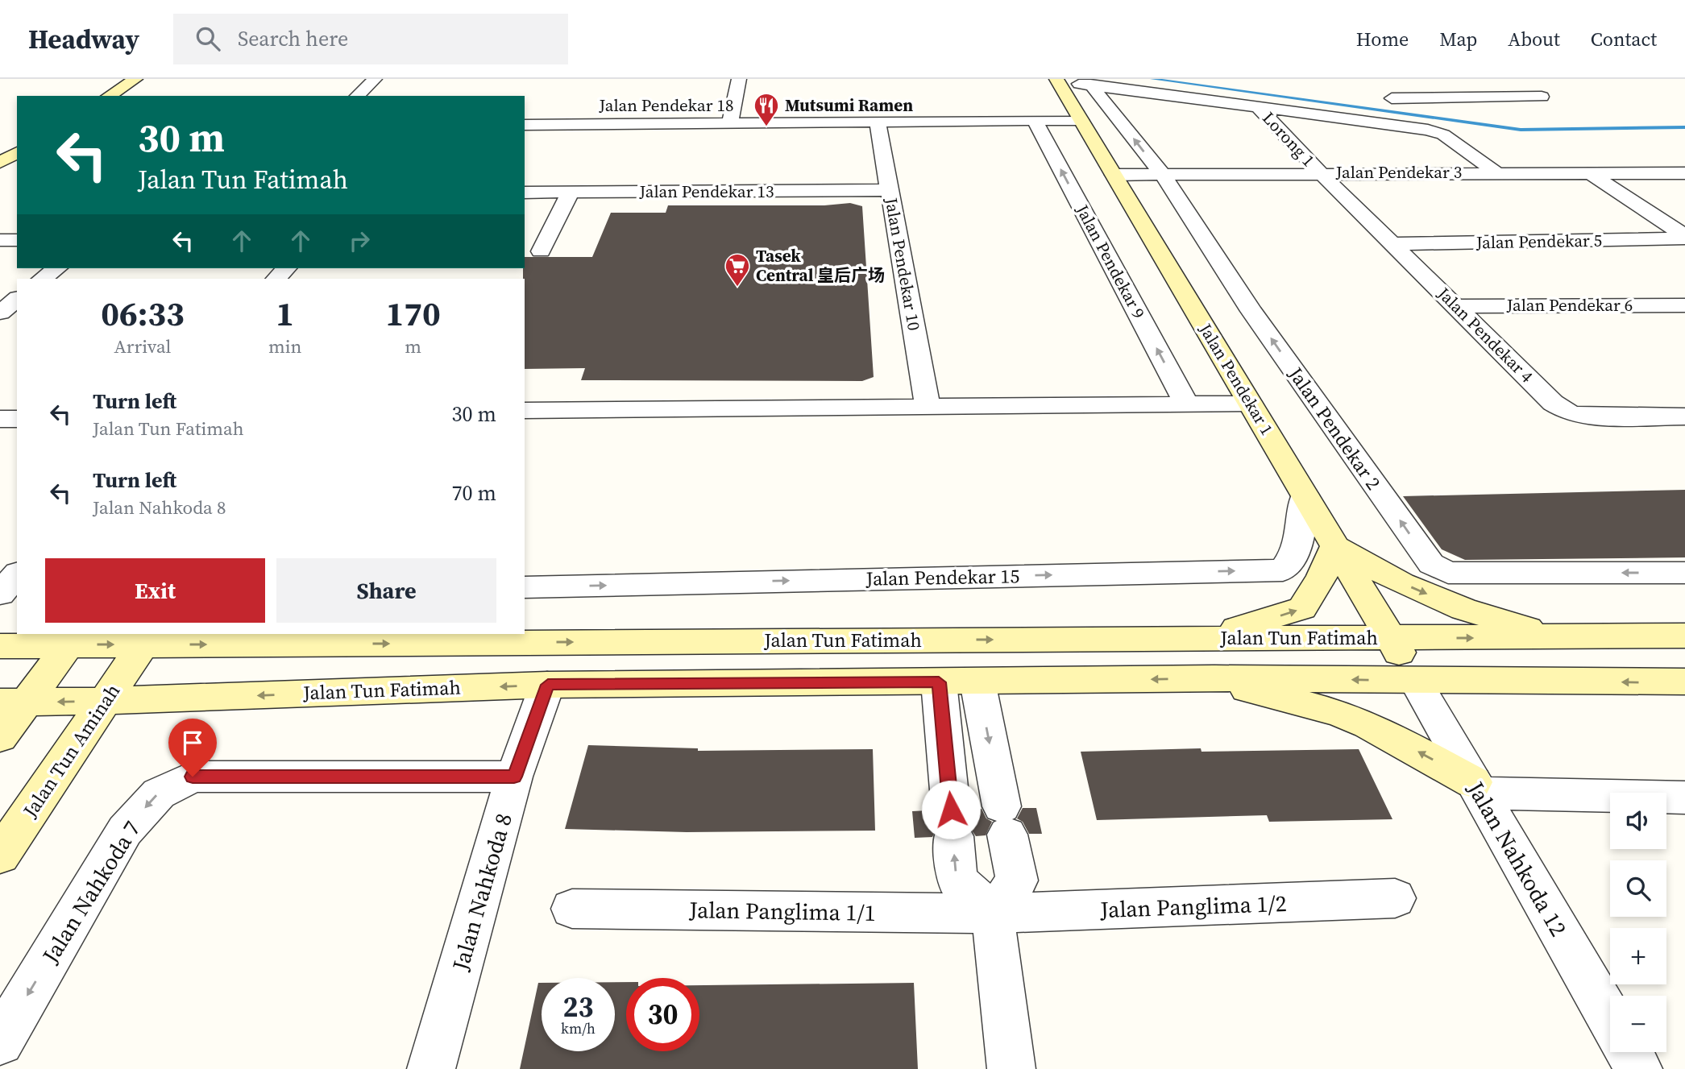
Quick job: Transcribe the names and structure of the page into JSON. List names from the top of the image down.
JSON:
{
  "streets": {
    "main road": ["Jalan Pendekar 1", "Jalan Tun Fatimah", "Jalan Tun Aminah"],
    "street": [
      "Jalan Pendekar 18",
      "Lorong 1",
      "Jalan Pendekar 3",
      "Jalan Pendekar 13",
      "Jalan Pendekar 5",
      "Jalan Pendekar 9",
      "Jalan Pendekar 10",
      "Jalan Pendekar 6",
      "Jalan Pendekar 4",
      "Jalan Pendekar 2",
      "Jalan Pendekar 15",
      "Jalan Nahkoda 12",
      "Jalan Nahkoda 7",
      "Jalan Nahkoda 8",
      "Jalan Panglima 1/2",
      "Jalan Panglima 1/1"
    ]
  },
  "crossings": [
    ["Jalan Pendekar 18", "Jalan Pendekar 9"],
    ["Jalan Pendekar 18", "Jalan Pendekar 10"],
    ["Jalan Pendekar 18", "Jalan Pendekar 1"],
    ["Lorong 1", "Jalan Pendekar 3"],
    ["Lorong 1", "Jalan Pendekar 4"],
    ["Jalan Pendekar 3", "Jalan Pendekar 4"],
    ["Jalan Pendekar 3", "Jalan Pendekar 1"],
    ["Jalan Pendekar 3", "Jalan Pendekar 2"],
    ["Jalan Pendekar 13", "Jalan Pendekar 10"],
    ["Jalan Pendekar 5", "Jalan Pendekar 4"],
    ["Jalan Pendekar 6", "Jalan Pendekar 4"],
    ["Jalan Pendekar 1", "Jalan Pendekar 15"],
    ["Jalan Pendekar 1", "Jalan Tun Fatimah"],
    ["Jalan Pendekar 1", "Jalan Nahkoda 12"],
    ["Jalan Tun Fatimah", "Jalan Tun Aminah"],
    ["Jalan Tun Fatimah", "Jalan Nahkoda 12"],
    ["Jalan Tun Fatimah", "Jalan Nahkoda 8"],
    ["Jalan Nahkoda 7", "Jalan Nahkoda 8"],
    ["Jalan Panglima 1/2", "Jalan Panglima 1/1"]
  ],
  "one_way": ["Jalan Pendekar 9", "Jalan Pendekar 2", "Jalan Nahkoda 7"],
  "places": {
    "restaurant": ["Mutsumi Ramen"],
    "supermarket": ["Tasek Central 皇后广场"]
  },
  "page": {
    "header": "Headway",
    "search": "Search here",
    "nav": [
      "Home",
      "Map",
      "About",
      "Contact"
    ],
    "turn": ["30 m", "Jalan Tun Fatimah"],
    "eta": [
      "06:33",
      "Arrival",
      "1",
      "min",
      "170",
      "m"
    ],
    "list": [
      {
        "name": "Turn left",
        "note": "Jalan Tun Fatimah",
        "value": "30 m"
      },
      {
        "name": "Turn left",
        "note": "Jalan Nahkoda 8",
        "value": "70 m"
      }
    ],
    "buttons": ["Exit", "Share"],
    "map_buttons": ["+", "−"],
    "speed": "23 km/h",
    "limit": "30"
  }
}
